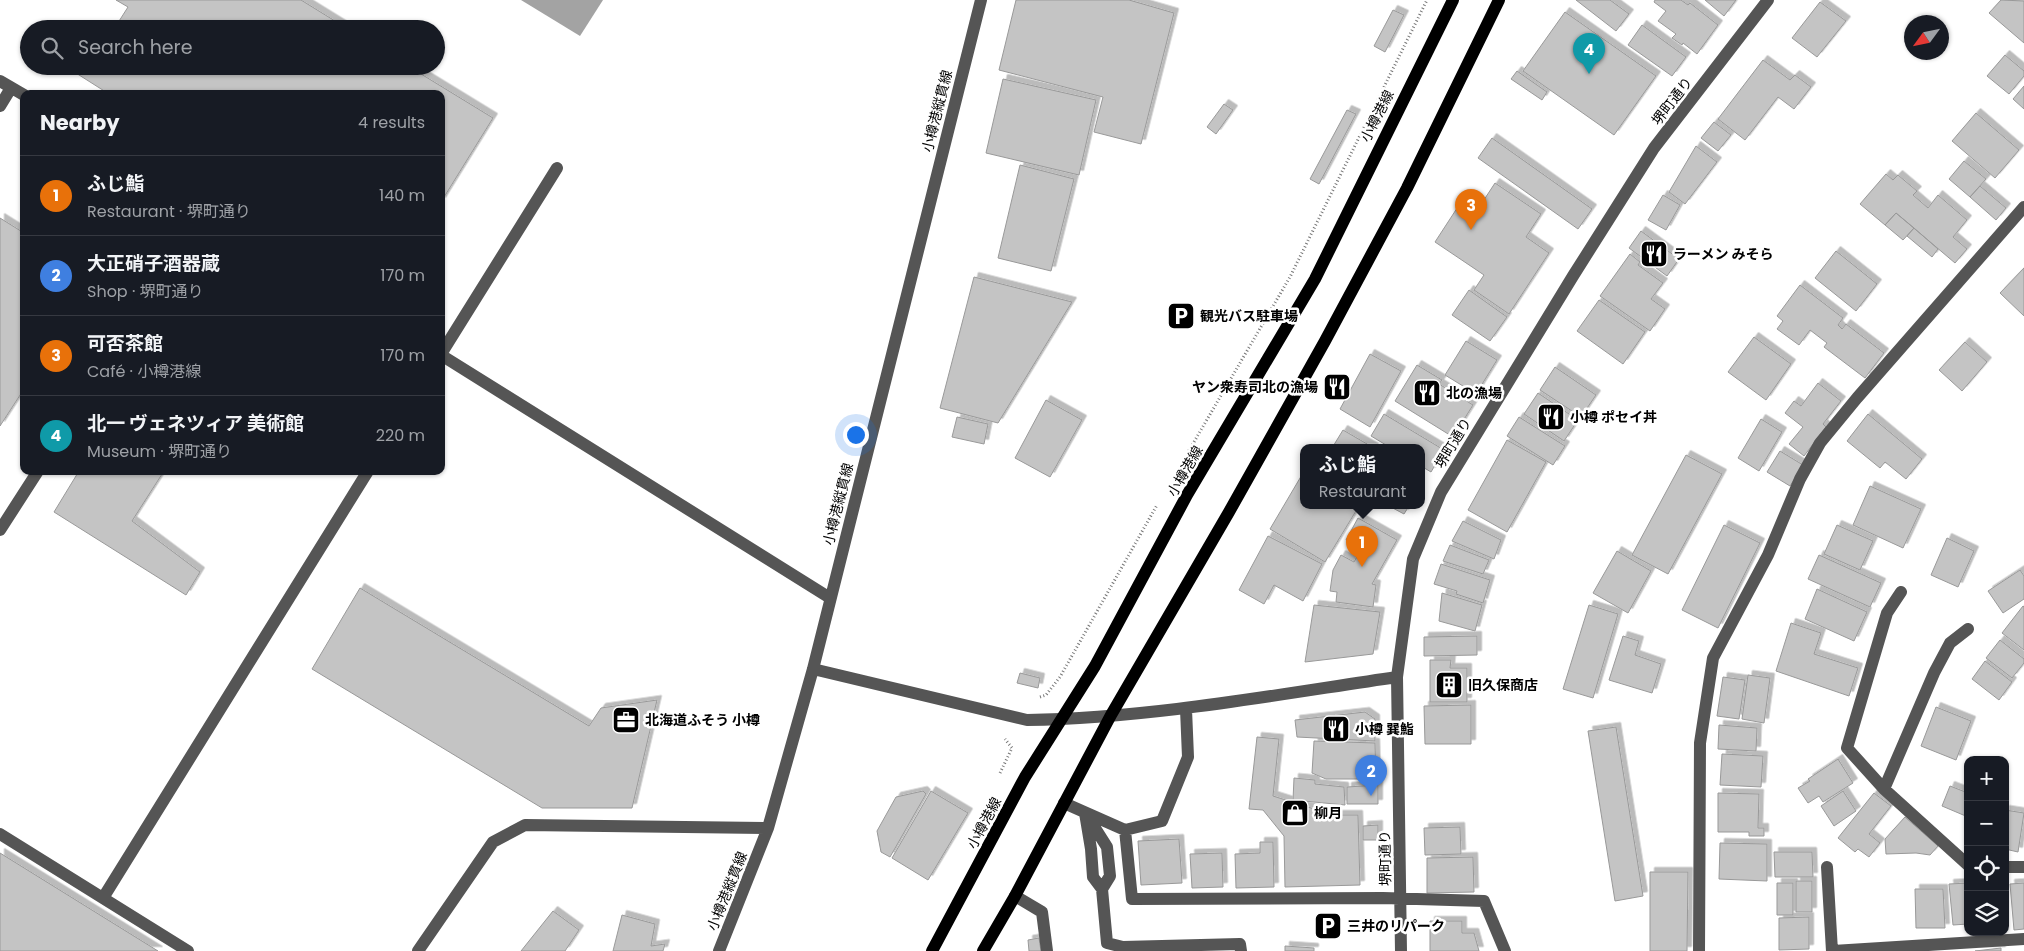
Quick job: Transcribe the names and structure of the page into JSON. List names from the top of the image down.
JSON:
{
  "streets": {
    "main road": ["小樽港線"],
    "street": ["堺町通り", "小樽港縦貫線"]
  },
  "places": {
    "restaurant": [
      "ラーメン みそら",
      "ヤン衆寿司北の漁場",
      "北の漁場",
      "小樽 ポセイ丼",
      "小樽 巽鮨"
    ],
    "parking": ["観光バス駐車場", "三井のリパーク"],
    "building": ["旧久保商店"],
    "office": ["北海道ふそう 小樽"],
    "shop": ["柳月"]
  },
  "north": "bottom left",
  "page": {
    "search": "Search here",
    "pins": [
      "4",
      "3",
      "1",
      "2"
    ],
    "heading": ["Nearby", "4 results"],
    "list": [
      {
        "mark": "1",
        "name": "ふじ鮨",
        "note": "Restaurant · 堺町通り",
        "value": "140 m"
      },
      {
        "mark": "2",
        "name": "大正硝子酒器蔵",
        "note": "Shop · 堺町通り",
        "value": "170 m"
      },
      {
        "mark": "3",
        "name": "可否茶館",
        "note": "Café · 小樽港線",
        "value": "170 m"
      },
      {
        "mark": "4",
        "name": "北一 ヴェネツィア 美術館",
        "note": "Museum · 堺町通り",
        "value": "220 m"
      }
    ],
    "popup": ["ふじ鮨", "Restaurant"],
    "map_buttons": ["+", "−"]
  }
}
